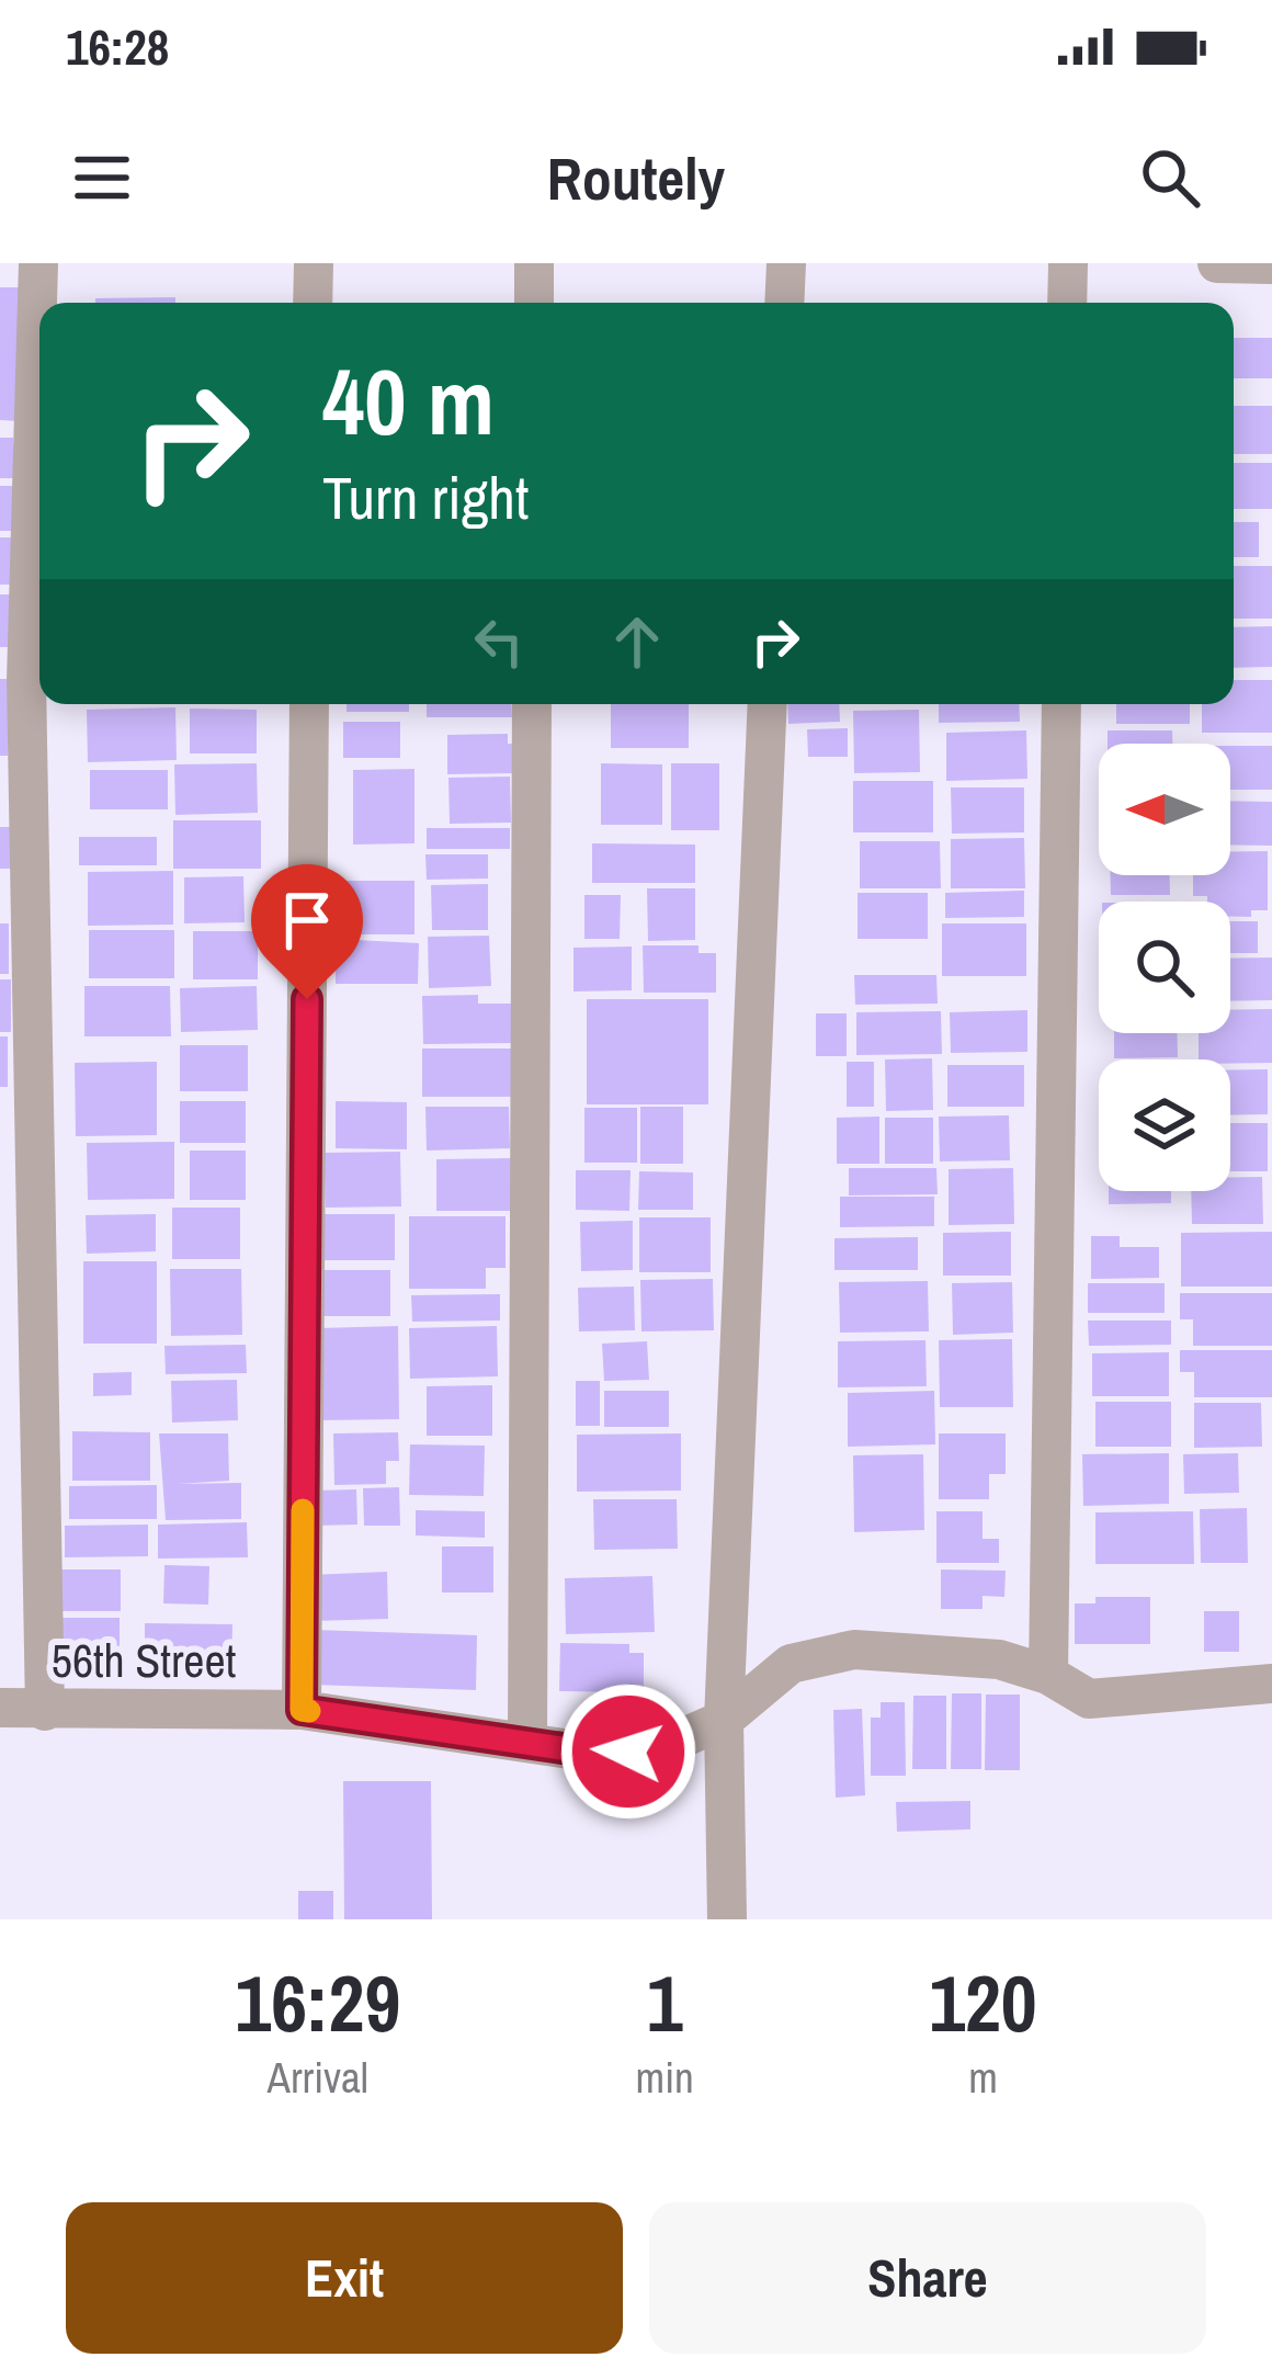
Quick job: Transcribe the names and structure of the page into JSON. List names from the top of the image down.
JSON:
{
  "streets": {
    "street": ["56th Street"]
  },
  "north": "left",
  "page": {
    "status": "16:28",
    "header": "Routely",
    "turn": ["40 m", "Turn right"],
    "eta": [
      "16:29",
      "Arrival",
      "1",
      "min",
      "120",
      "m"
    ],
    "buttons": ["Exit", "Share"]
  }
}
